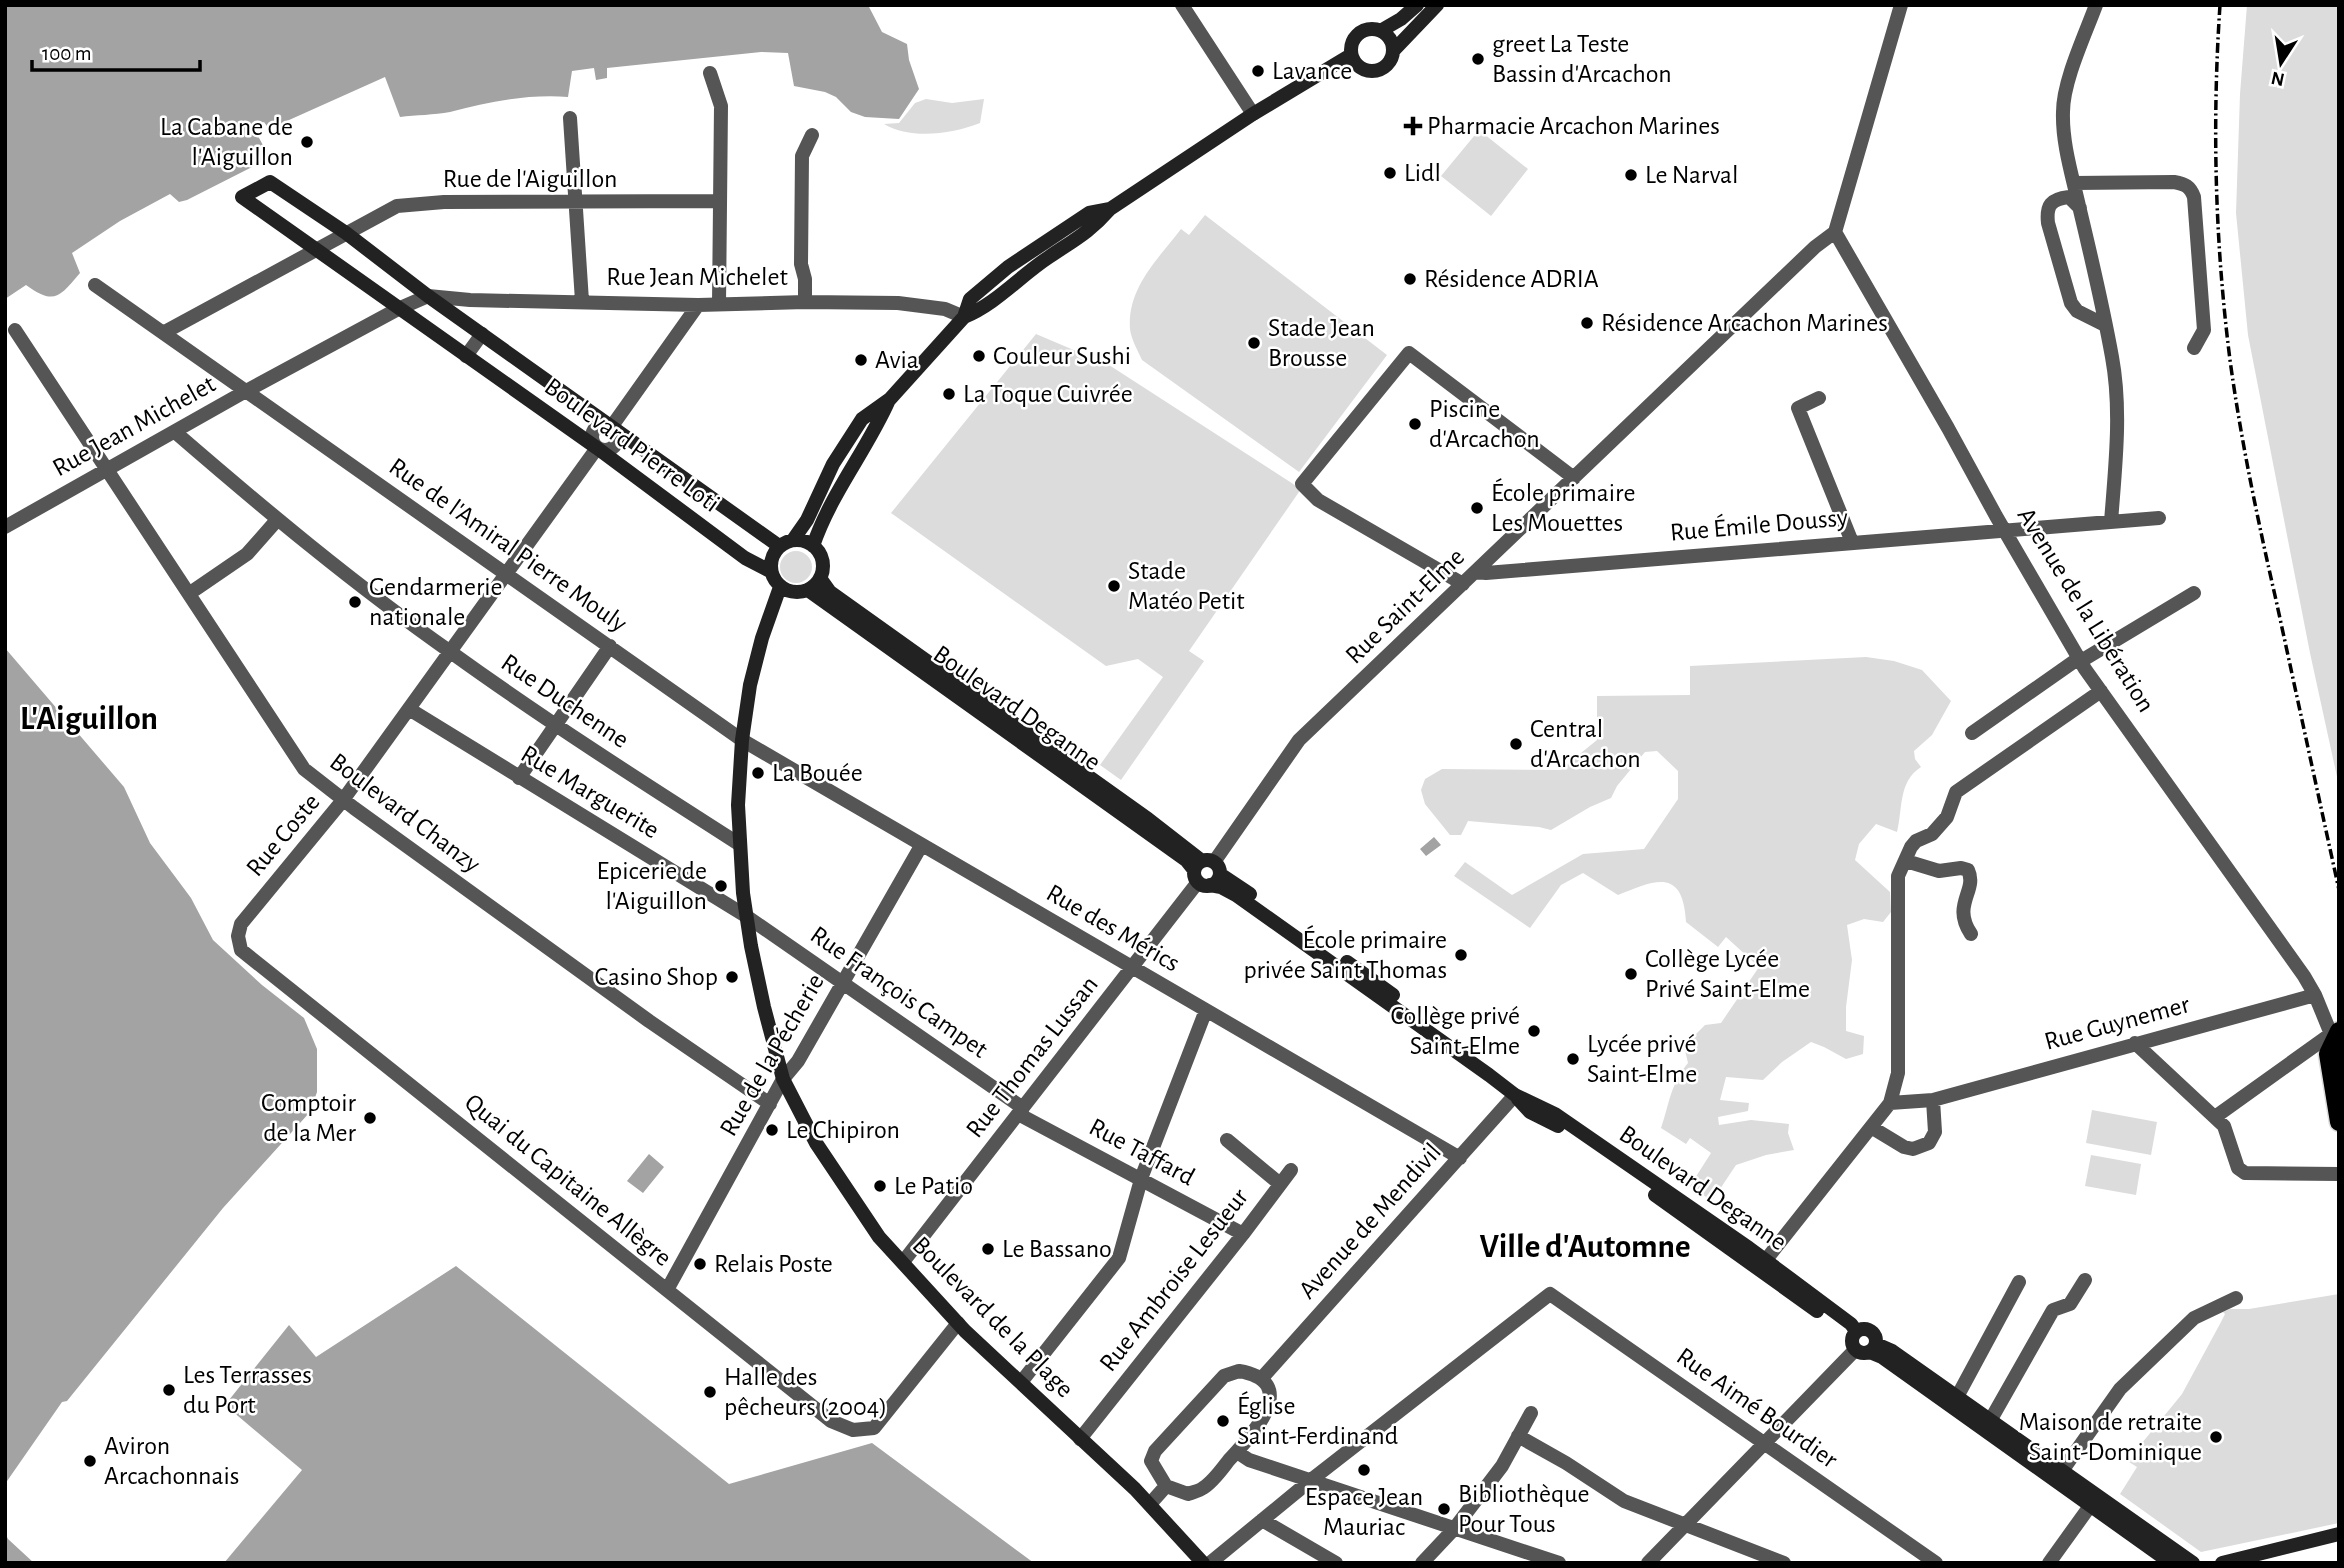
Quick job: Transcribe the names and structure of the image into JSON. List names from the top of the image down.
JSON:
{
  "streets": {
    "street": [
      "Rue de l'Aiguillon",
      "Rue Jean Michelet",
      "Boulevard Pierre Loti",
      "Rue Émile Doussy",
      "Rue de l'Amiral Pierre Mouly",
      "Rue Saint-Elme",
      "Avenue de la Libération",
      "Rue Duchenne",
      "Boulevard Deganne",
      "Rue Marguerite",
      "Boulevard Chanzy",
      "Rue Coste",
      "Rue des Mérics",
      "Rue François Campet",
      "Rue Guynemer",
      "Rue de la Pécherie",
      "Rue Thomas Lussan",
      "Rue Taffard",
      "Quai du Capitaine Allègre",
      "Avenue de Mendivil",
      "Rue Ambroise Lesueur",
      "Boulevard de la Plage",
      "Rue Aimé Bourdier"
    ]
  },
  "crossings": [
    ["Rue de l'Aiguillon", "Boulevard Pierre Loti"],
    ["Rue Jean Michelet", "Boulevard Pierre Loti"],
    ["Rue Jean Michelet", "Rue de l'Amiral Pierre Mouly"],
    ["Rue Jean Michelet", "Rue Duchenne"],
    ["Rue Jean Michelet", "Boulevard Chanzy"],
    ["Boulevard Pierre Loti", "Boulevard Deganne"],
    ["Boulevard Pierre Loti", "Rue Coste"],
    ["Boulevard Pierre Loti", "Boulevard de la Plage"],
    ["Rue Émile Doussy", "Rue Saint-Elme"],
    ["Rue Émile Doussy", "Avenue de la Libération"],
    ["Rue de l'Amiral Pierre Mouly", "Rue Coste"],
    ["Rue de l'Amiral Pierre Mouly", "Rue des Mérics"],
    ["Rue de l'Amiral Pierre Mouly", "Boulevard de la Plage"],
    ["Rue Saint-Elme", "Avenue de la Libération"],
    ["Rue Saint-Elme", "Boulevard Deganne"],
    ["Rue Saint-Elme", "Rue Thomas Lussan"],
    ["Avenue de la Libération", "Rue Guynemer"],
    ["Rue Duchenne", "Rue Coste"],
    ["Rue Duchenne", "Boulevard de la Plage"],
    ["Boulevard Deganne", "Rue Thomas Lussan"],
    ["Boulevard Deganne", "Avenue de Mendivil"],
    ["Boulevard Deganne", "Boulevard de la Plage"],
    ["Rue Marguerite", "Rue Coste"],
    ["Rue Marguerite", "Rue François Campet"],
    ["Rue Marguerite", "Boulevard de la Plage"],
    ["Boulevard Chanzy", "Rue Coste"],
    ["Boulevard Chanzy", "Rue de la Pécherie"],
    ["Rue Coste", "Quai du Capitaine Allègre"],
    ["Rue des Mérics", "Rue de la Pécherie"],
    ["Rue des Mérics", "Rue Thomas Lussan"],
    ["Rue des Mérics", "Avenue de Mendivil"],
    ["Rue des Mérics", "Boulevard de la Plage"],
    ["Rue François Campet", "Rue de la Pécherie"],
    ["Rue François Campet", "Rue Thomas Lussan"],
    ["Rue François Campet", "Rue Taffard"],
    ["Rue François Campet", "Boulevard de la Plage"],
    ["Rue de la Pécherie", "Quai du Capitaine Allègre"],
    ["Rue de la Pécherie", "Boulevard de la Plage"],
    ["Rue Thomas Lussan", "Rue Taffard"],
    ["Rue Thomas Lussan", "Boulevard de la Plage"],
    ["Rue Taffard", "Rue Ambroise Lesueur"],
    ["Quai du Capitaine Allègre", "Boulevard de la Plage"],
    ["Rue Ambroise Lesueur", "Boulevard de la Plage"]
  ],
  "districts": ["L'Aiguillon", "Ville d'Automne"],
  "places": {
    "other": [
      "greet La Teste Bassin d'Arcachon",
      "Lavance",
      "La Cabane de l'Aiguillon",
      "Lidl",
      "Le Narval",
      "Résidence ADRIA",
      "Résidence Arcachon Marines",
      "Stade Jean Brousse",
      "Couleur Sushi",
      "Avia",
      "La Toque Cuivrée",
      "Piscine d'Arcachon",
      "École primaire Les Mouettes",
      "Stade Matéo Petit",
      "Gendarmerie nationale",
      "Central d'Arcachon",
      "La Bouée",
      "Epicerie de l'Aiguillon",
      "École primaire privée Saint Thomas",
      "Collège Lycée Privé Saint-Elme",
      "Casino Shop",
      "Collège privé Saint-Elme",
      "Lycée privé Saint-Elme",
      "Comptoir de la Mer",
      "Le Chipiron",
      "Le Patio",
      "Le Bassano",
      "Relais Poste",
      "Les Terrasses du Port",
      "Halle des pêcheurs (2004)",
      "Église Saint-Ferdinand",
      "Maison de retraite Saint-Dominique",
      "Aviron Arcachonnais",
      "Espace Jean Mauriac",
      "Bibliothèque Pour Tous"
    ],
    "health": ["Pharmacie Arcachon Marines"]
  },
  "scale_bar": "100 m",
  "north": "bottom"
}
